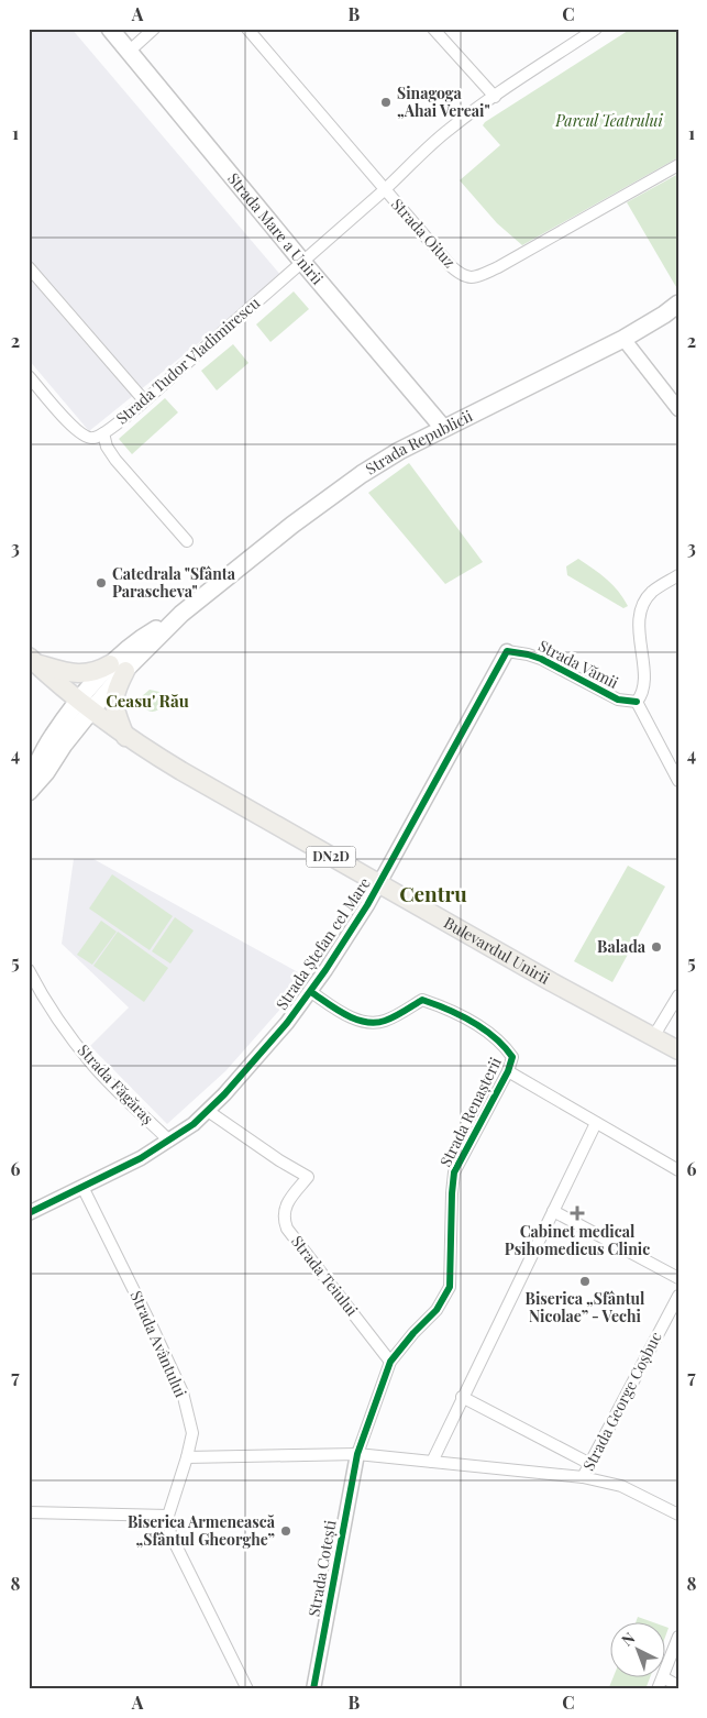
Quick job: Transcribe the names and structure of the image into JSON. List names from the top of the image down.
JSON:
{
  "streets": {
    "main road": [
      "Strada Mare a Unirii",
      "Strada Republicii",
      "DN2D",
      "Bulevardul Unirii"
    ],
    "street": [
      "Strada Oituz",
      "Strada Tudor Vladimirescu",
      "Strada Vămii",
      "Strada Ștefan cel Mare",
      "Strada Făgăraș",
      "Strada Renașterii",
      "Strada Teiului",
      "Strada Avântului",
      "Strada George Coșbuc",
      "Strada Cotești"
    ]
  },
  "crossings": [
    ["Strada Mare a Unirii", "Strada Tudor Vladimirescu"],
    ["Strada Mare a Unirii", "Strada Republicii"],
    ["Strada Oituz", "Strada Tudor Vladimirescu"],
    ["Strada Republicii", "Bulevardul Unirii"],
    ["Strada Vămii", "Strada Ștefan cel Mare"],
    ["Strada Ștefan cel Mare", "Bulevardul Unirii"],
    ["Strada Ștefan cel Mare", "Strada Făgăraș"],
    ["Strada Ștefan cel Mare", "Strada Renașterii"],
    ["Strada Ștefan cel Mare", "Strada Teiului"],
    ["Strada Ștefan cel Mare", "Strada Avântului"],
    ["Strada Renașterii", "Strada Teiului"],
    ["Strada Renașterii", "Strada Cotești"]
  ],
  "districts": ["Ceasu' Rău", "Centru"],
  "parks": ["Parcul Teatrului"],
  "places": {
    "other": [
      "Sinagoga „Ahai Vereai\"",
      "Catedrala \"Sfânta Parascheva\"",
      "Balada",
      "Biserica „Sfântul Nicolae” - Vechi",
      "Biserica Armenească „Sfântul Gheorghe”"
    ],
    "health": ["Cabinet medical Psihomedicus Clinic"]
  },
  "north": "top left",
  "grid": {
    "columns": ["A", "B", "C"],
    "rows": [
      "1",
      "2",
      "3",
      "4",
      "5",
      "6",
      "7",
      "8"
    ]
  }
}
